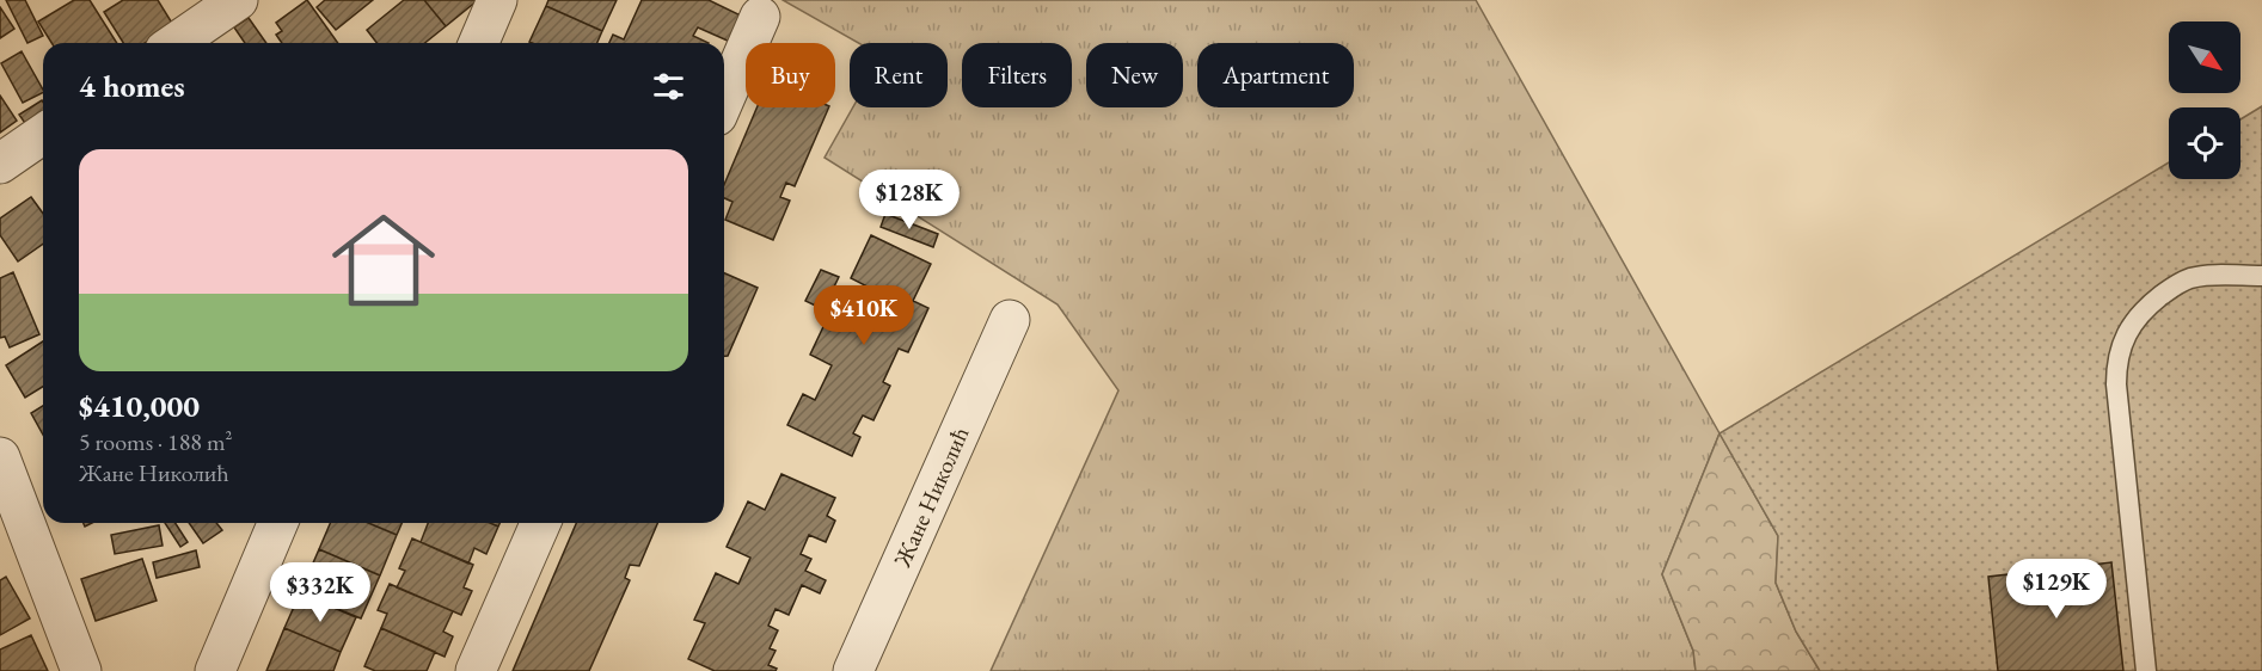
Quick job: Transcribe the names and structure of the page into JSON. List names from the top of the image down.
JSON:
{
  "streets": {
    "street": ["Жане Николић"]
  },
  "north": "bottom right",
  "page": {
    "chip": [
      "Buy",
      "Rent",
      "Filters",
      "New",
      "Apartment"
    ],
    "heading": "4 homes",
    "list": [
      {
        "name": "$410,000",
        "note": "5 rooms · 188 m² · Жане Николић"
      }
    ],
    "price": [
      "$128K",
      "$410K",
      "$129K",
      "$332K"
    ]
  }
}
